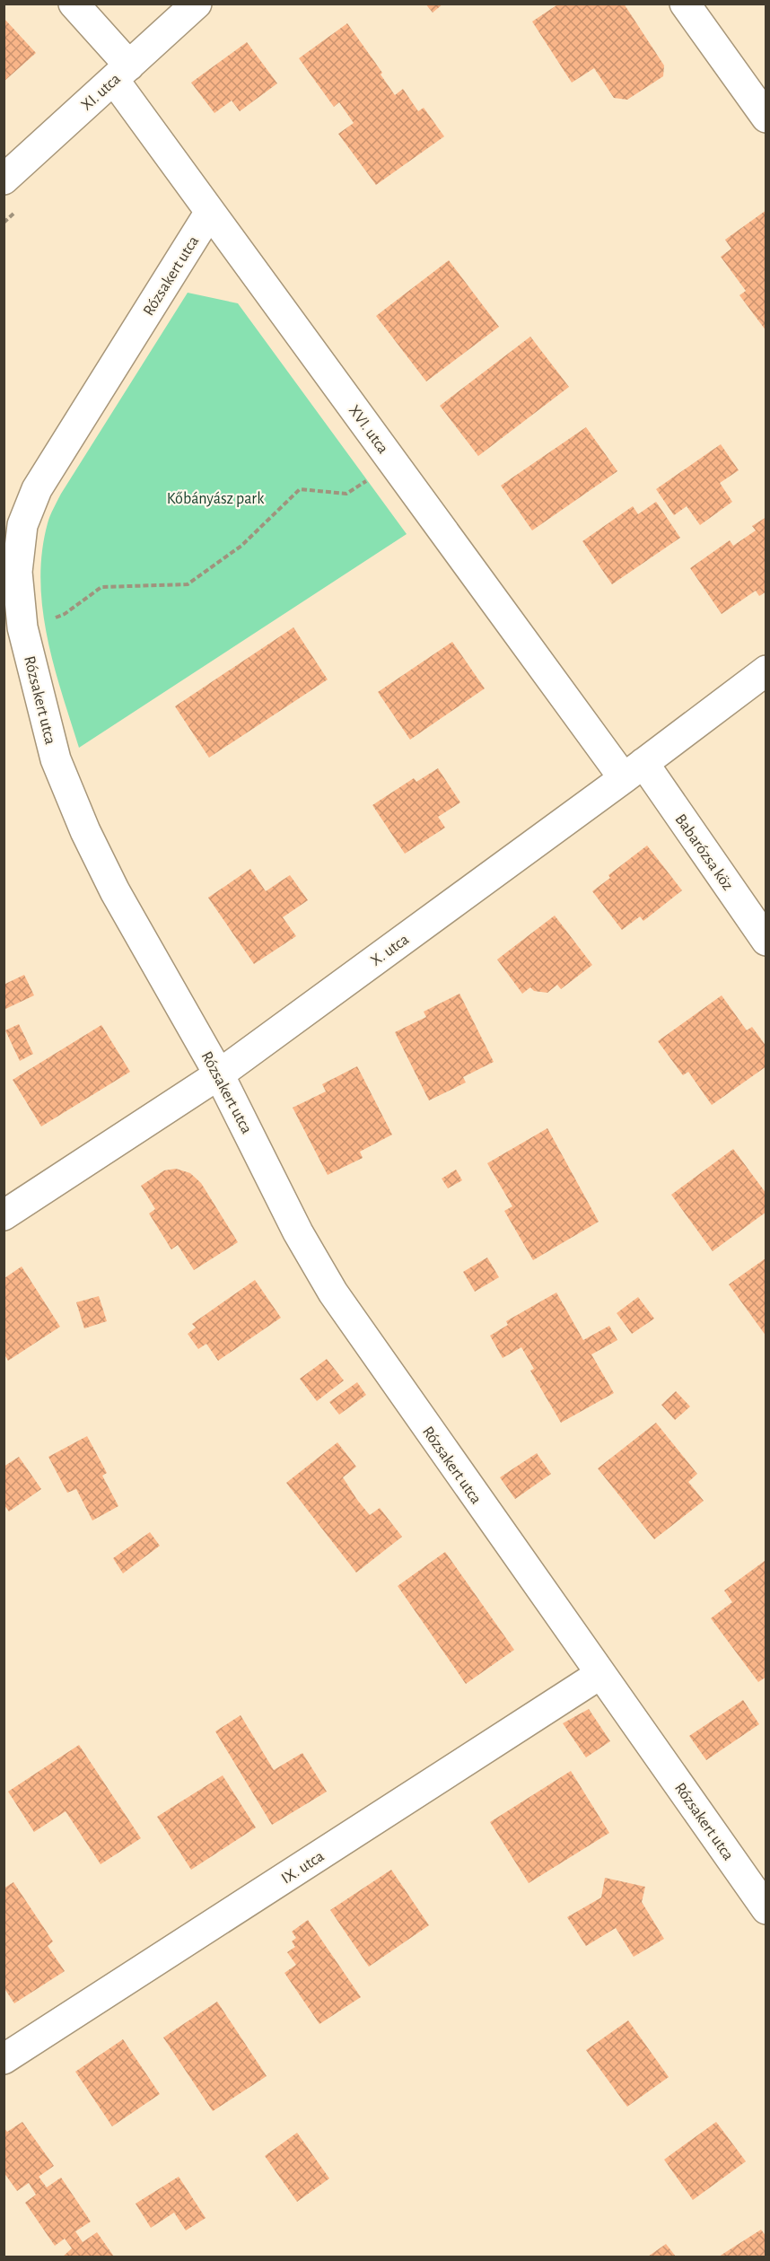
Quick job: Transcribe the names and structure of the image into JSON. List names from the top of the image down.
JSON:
{
  "streets": {
    "street": [
      "XI. utca",
      "Rózsakert utca",
      "XVI. utca",
      "Babarózsa köz",
      "X. utca",
      "IX. utca"
    ]
  },
  "crossings": [
    ["XI. utca", "XVI. utca"],
    ["Rózsakert utca", "XVI. utca"],
    ["Rózsakert utca", "X. utca"],
    ["Rózsakert utca", "IX. utca"],
    ["XVI. utca", "Babarózsa köz"],
    ["XVI. utca", "X. utca"],
    ["Babarózsa köz", "X. utca"]
  ],
  "parks": ["Kőbányász park"]
}
